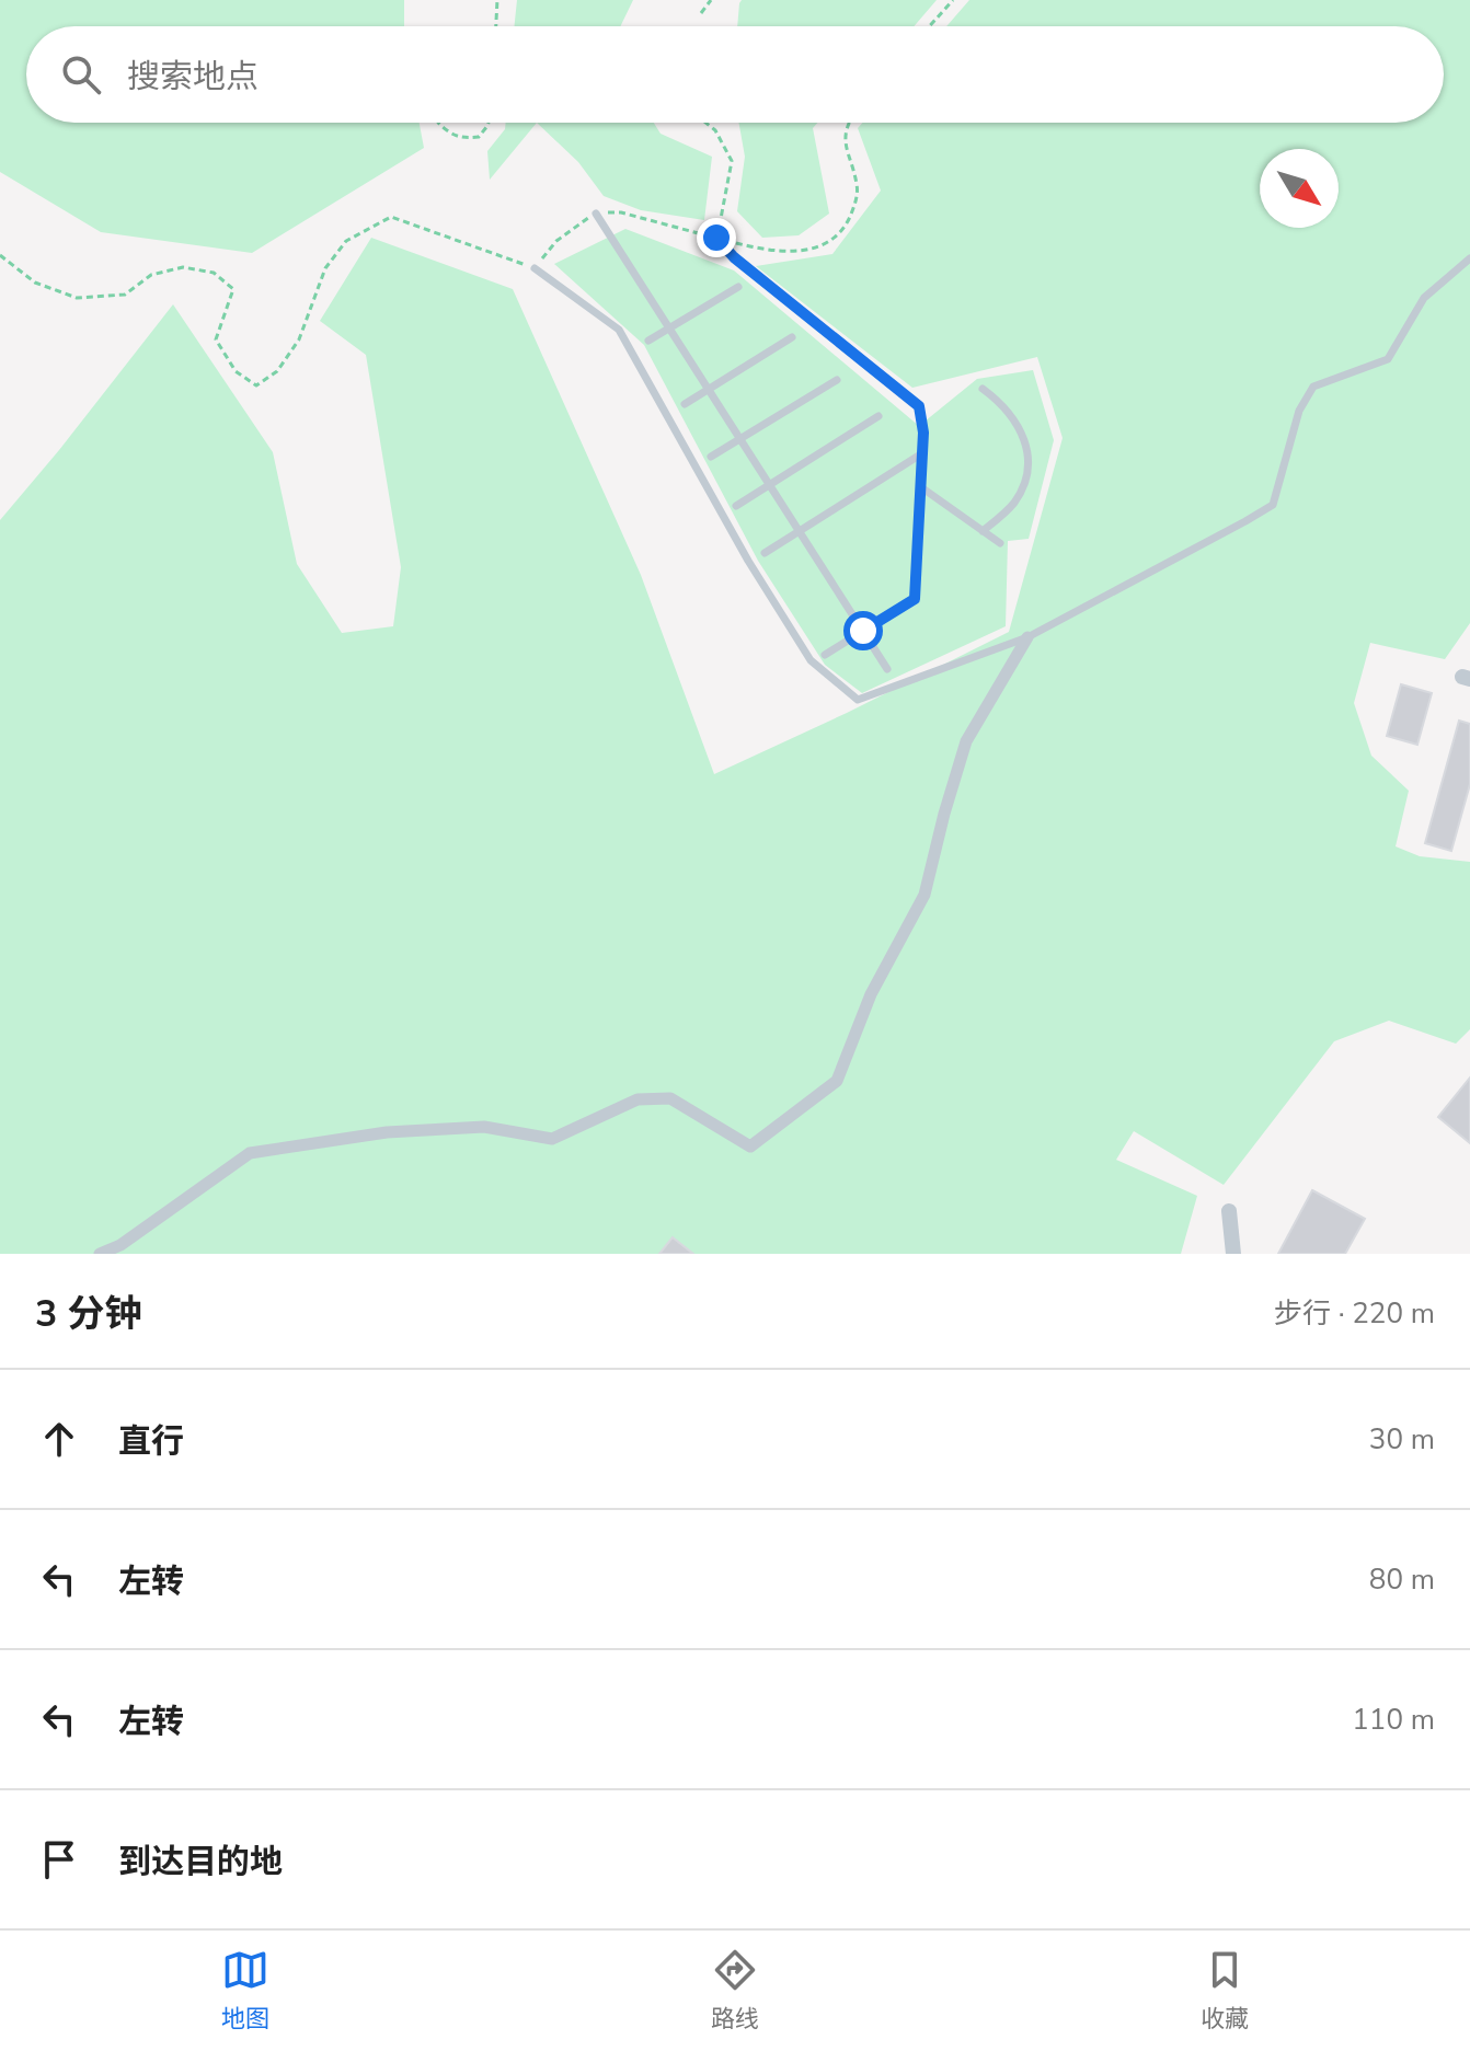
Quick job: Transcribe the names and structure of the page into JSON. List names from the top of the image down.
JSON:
{
  "north": "bottom right",
  "page": {
    "search": "搜索地点",
    "heading": ["3 分钟", "步行 · 220 m"],
    "list": [
      ["直行", "30 m"],
      ["左转", "80 m"],
      ["左转", "110 m"],
      "到达目的地"
    ],
    "nav": ["地图", "路线", "收藏"]
  }
}
